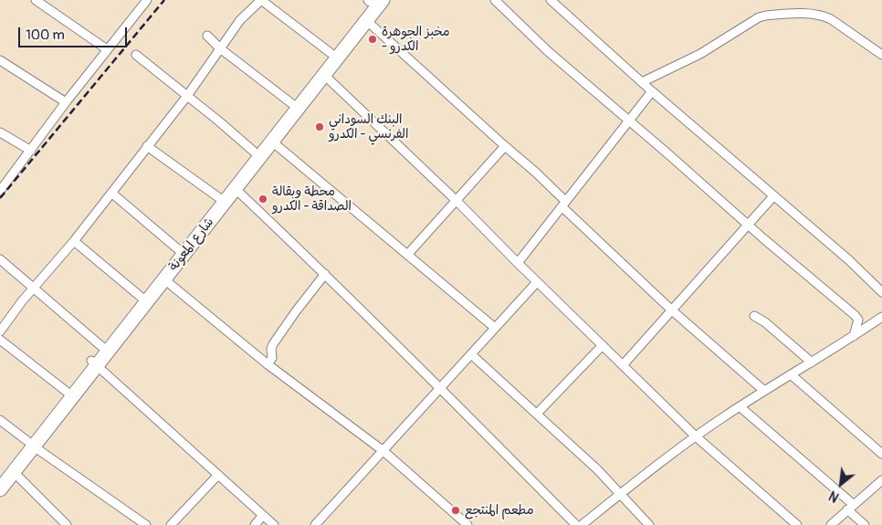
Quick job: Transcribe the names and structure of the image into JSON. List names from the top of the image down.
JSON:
{
  "streets": {
    "highway": ["شارع المعونة"]
  },
  "places": [
    "مخبز الجوهرة - الكدرو",
    "البنك السوداني الفرنسي - الكدرو",
    "محطة وبقالة الصداقة - الكدرو",
    "مطعم المنتجع"
  ],
  "scale_bar": "100 m",
  "north": "bottom left"
}
